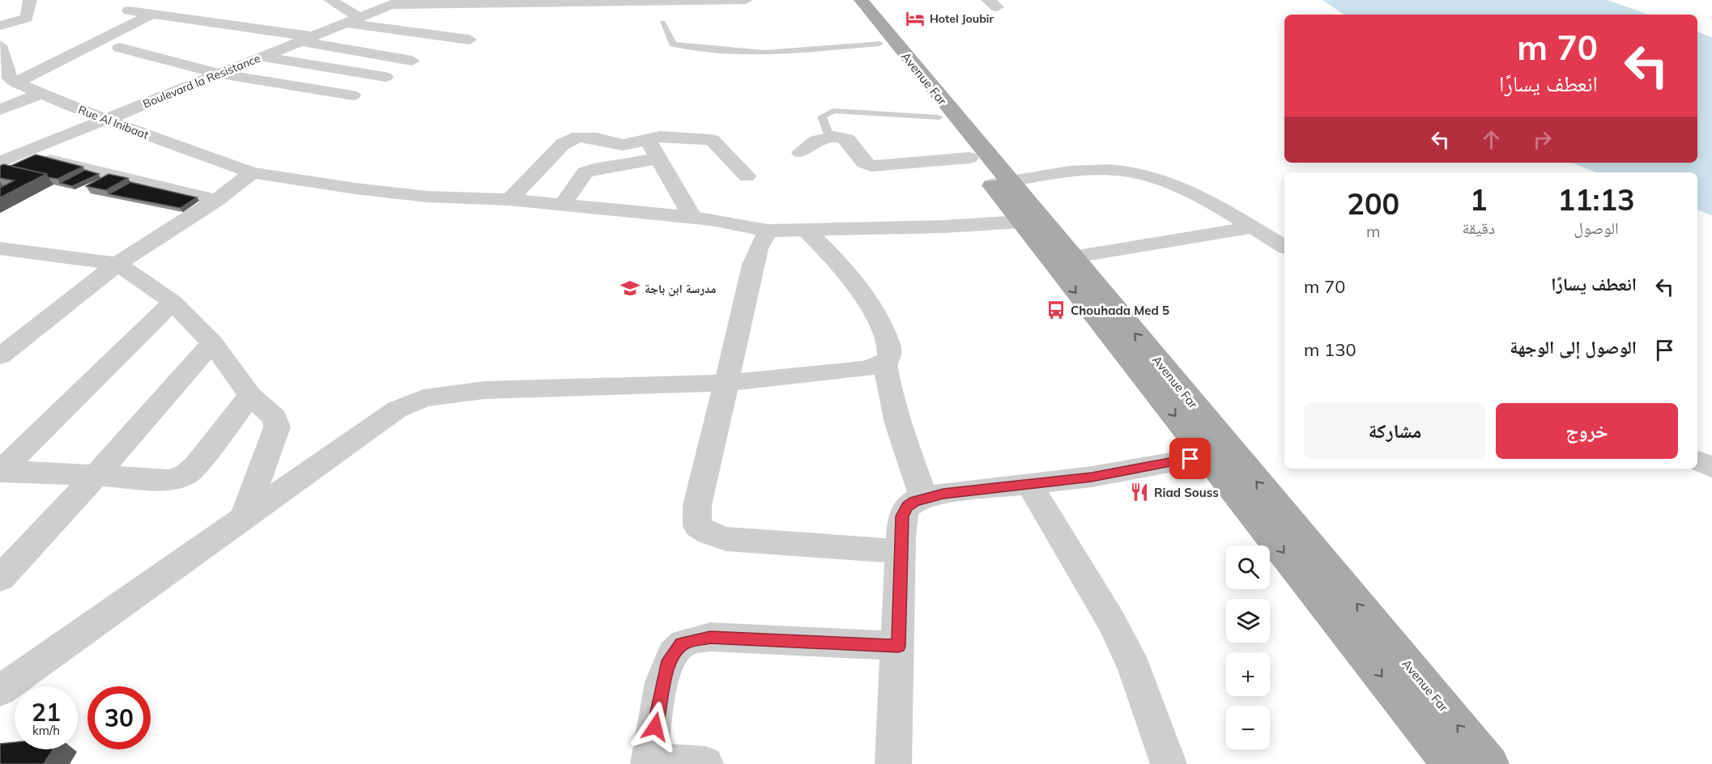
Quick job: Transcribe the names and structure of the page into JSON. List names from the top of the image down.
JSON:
{
  "streets": {
    "main road": ["Avenue Far"],
    "street": ["Boulevard la Resistance", "Rue Al Inibaat"]
  },
  "crossings": [
    ["Avenue Far", "Rue Al Inibaat"],
    ["Boulevard la Resistance", "Rue Al Inibaat"]
  ],
  "places": {
    "hotel": ["Hotel Joubir"],
    "school or university": ["مدرسة ابن باجة"],
    "bus stop": ["Chouhada Med 5"],
    "restaurant": ["Riad Souss"]
  },
  "page": {
    "turn": ["70 m", "انعطف يسارًا"],
    "eta": [
      "11:13",
      "الوصول",
      "1",
      "دقيقة",
      "200",
      "m"
    ],
    "list": [
      {
        "name": "انعطف يسارًا",
        "value": "70 m"
      },
      {
        "name": "الوصول إلى الوجهة",
        "value": "130 m"
      }
    ],
    "buttons": ["خروج", "مشاركة"],
    "map_buttons": ["+", "−"],
    "speed": "21 km/h",
    "limit": "30"
  }
}
